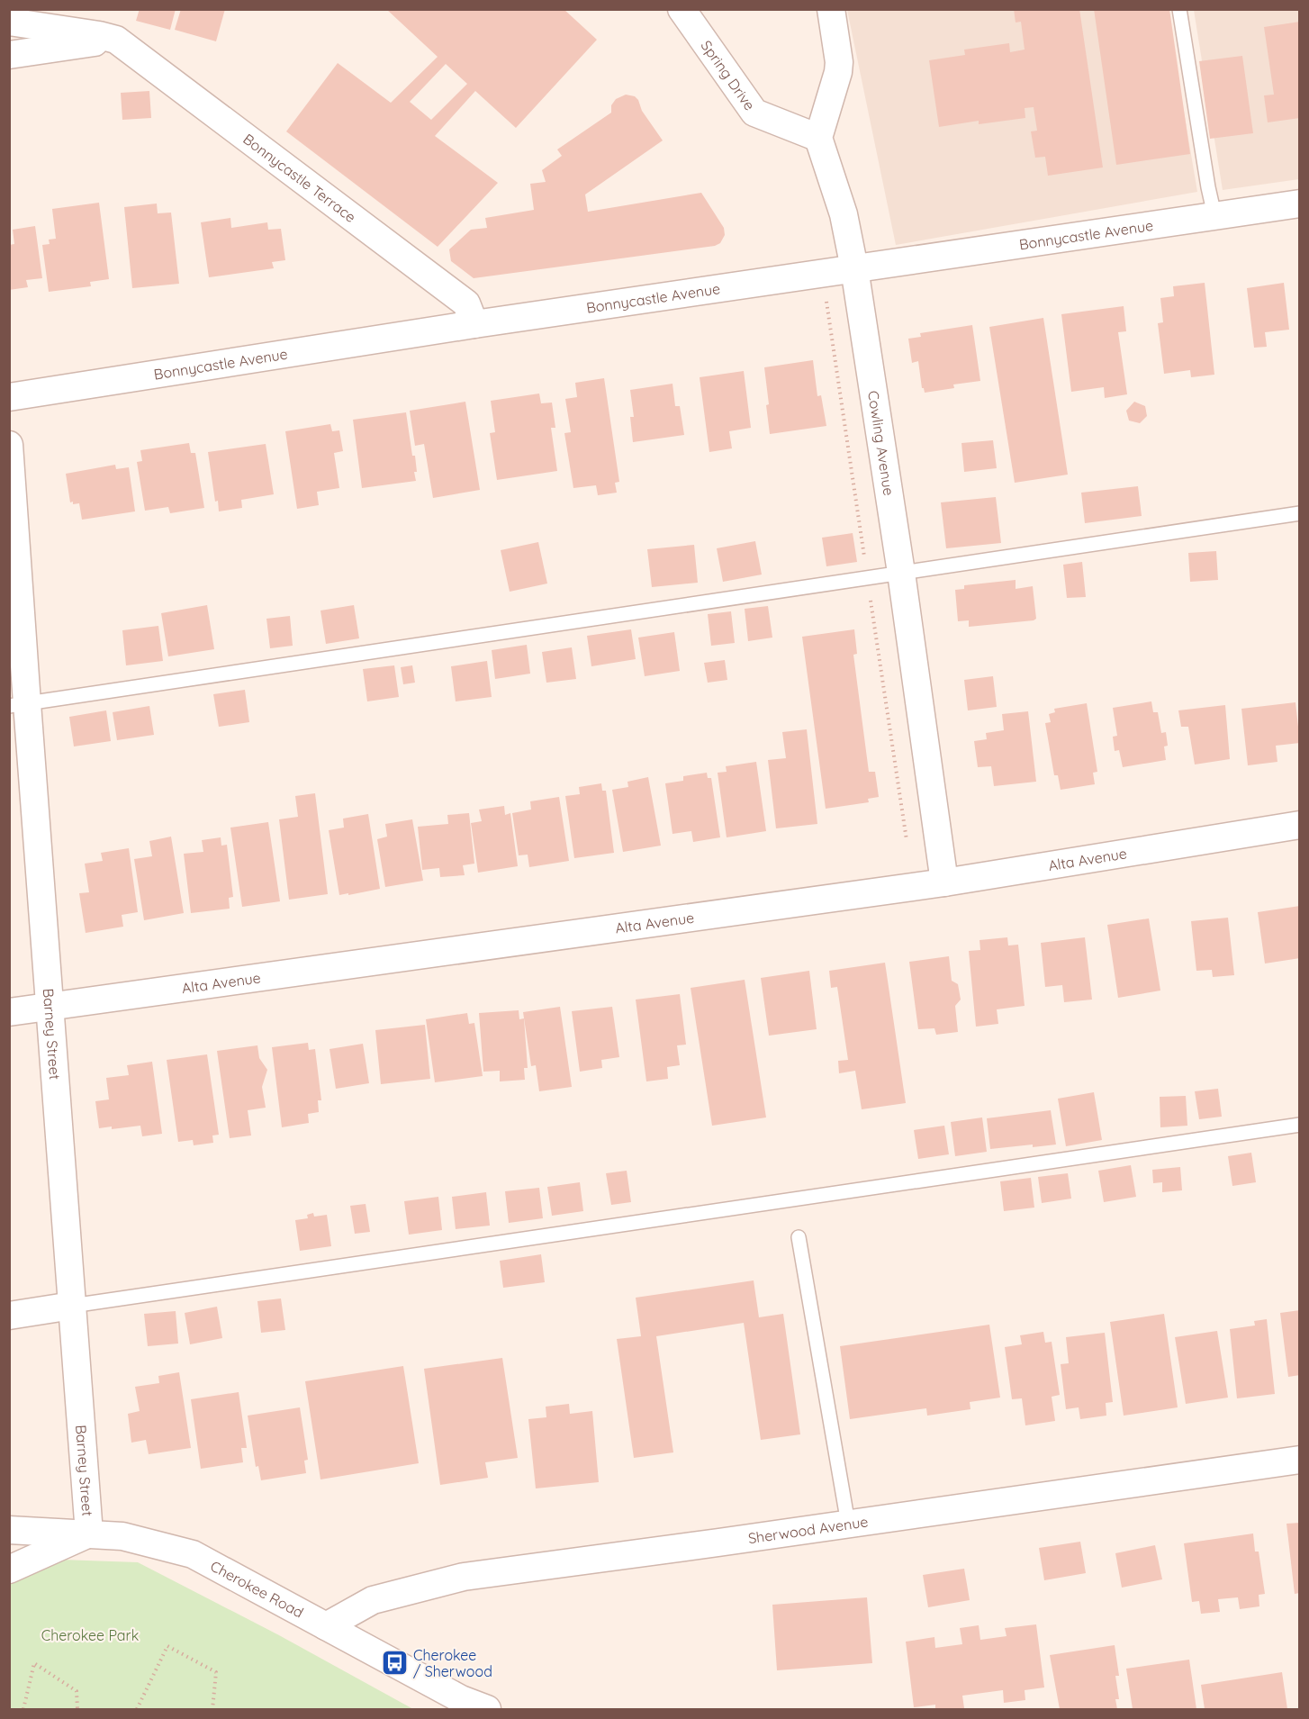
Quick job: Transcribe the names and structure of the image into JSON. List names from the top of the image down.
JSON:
{
  "streets": {
    "street": [
      "Spring Drive",
      "Bonnycastle Terrace",
      "Bonnycastle Avenue",
      "Cowling Avenue",
      "Alta Avenue",
      "Barney Street",
      "Sherwood Avenue",
      "Cherokee Road"
    ]
  },
  "crossings": [
    ["Spring Drive", "Cowling Avenue"],
    ["Bonnycastle Terrace", "Bonnycastle Avenue"],
    ["Bonnycastle Avenue", "Cowling Avenue"],
    ["Cowling Avenue", "Alta Avenue"],
    ["Alta Avenue", "Barney Street"],
    ["Barney Street", "Cherokee Road"],
    ["Sherwood Avenue", "Cherokee Road"]
  ],
  "parks": ["Cherokee Park"],
  "places": {
    "bus stop": ["Cherokee / Sherwood"]
  }
}
